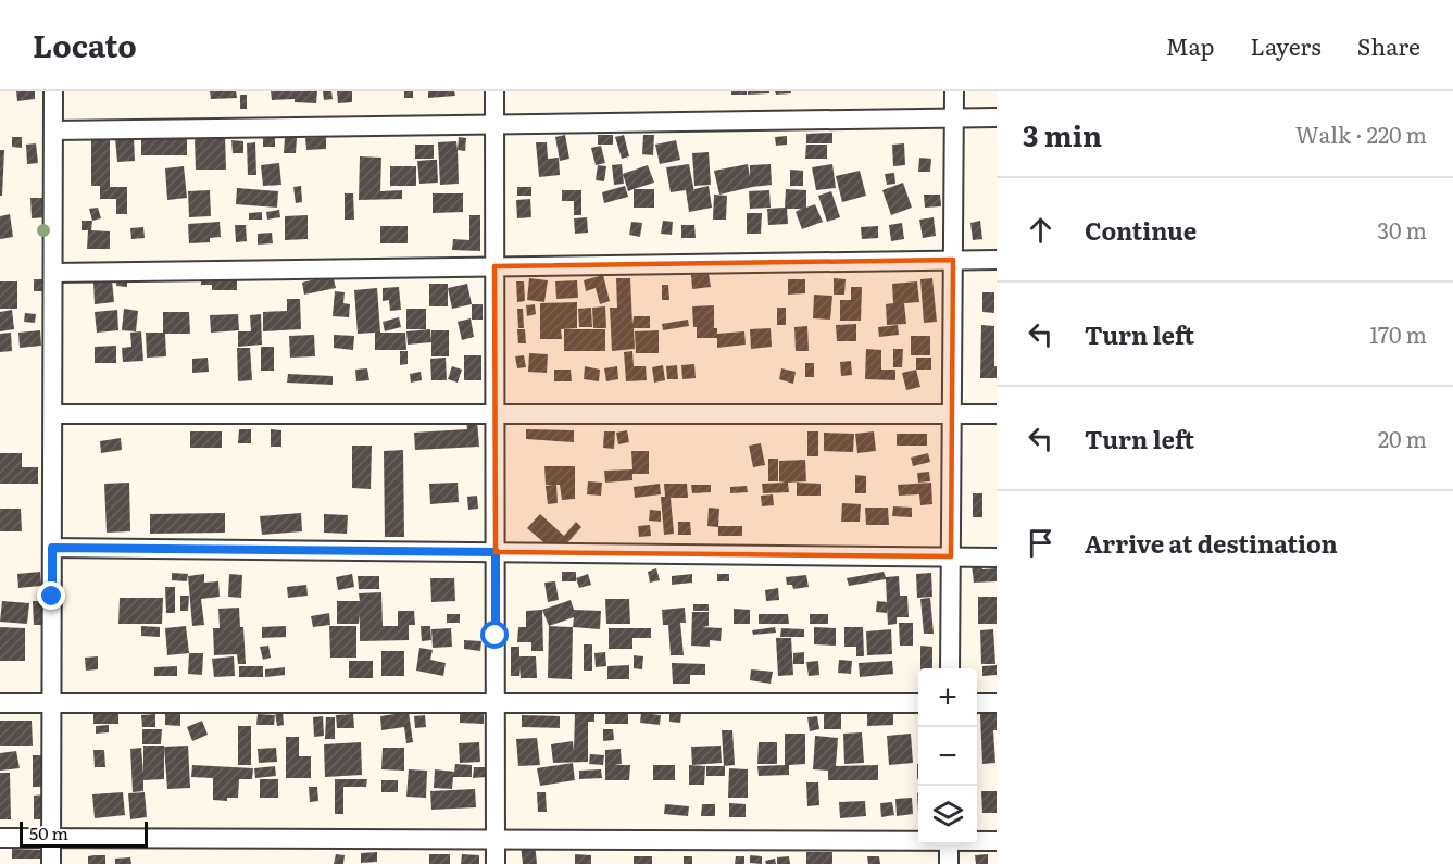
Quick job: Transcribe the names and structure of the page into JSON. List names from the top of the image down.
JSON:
{
  "scale_bar": "50 m",
  "page": {
    "header": "Locato",
    "nav": ["Map", "Layers", "Share"],
    "heading": ["3 min", "Walk · 220 m"],
    "list": [
      ["Continue", "30 m"],
      ["Turn left", "170 m"],
      ["Turn left", "20 m"],
      "Arrive at destination"
    ],
    "map_buttons": ["+", "−"],
    "scale": "50 m"
  }
}
